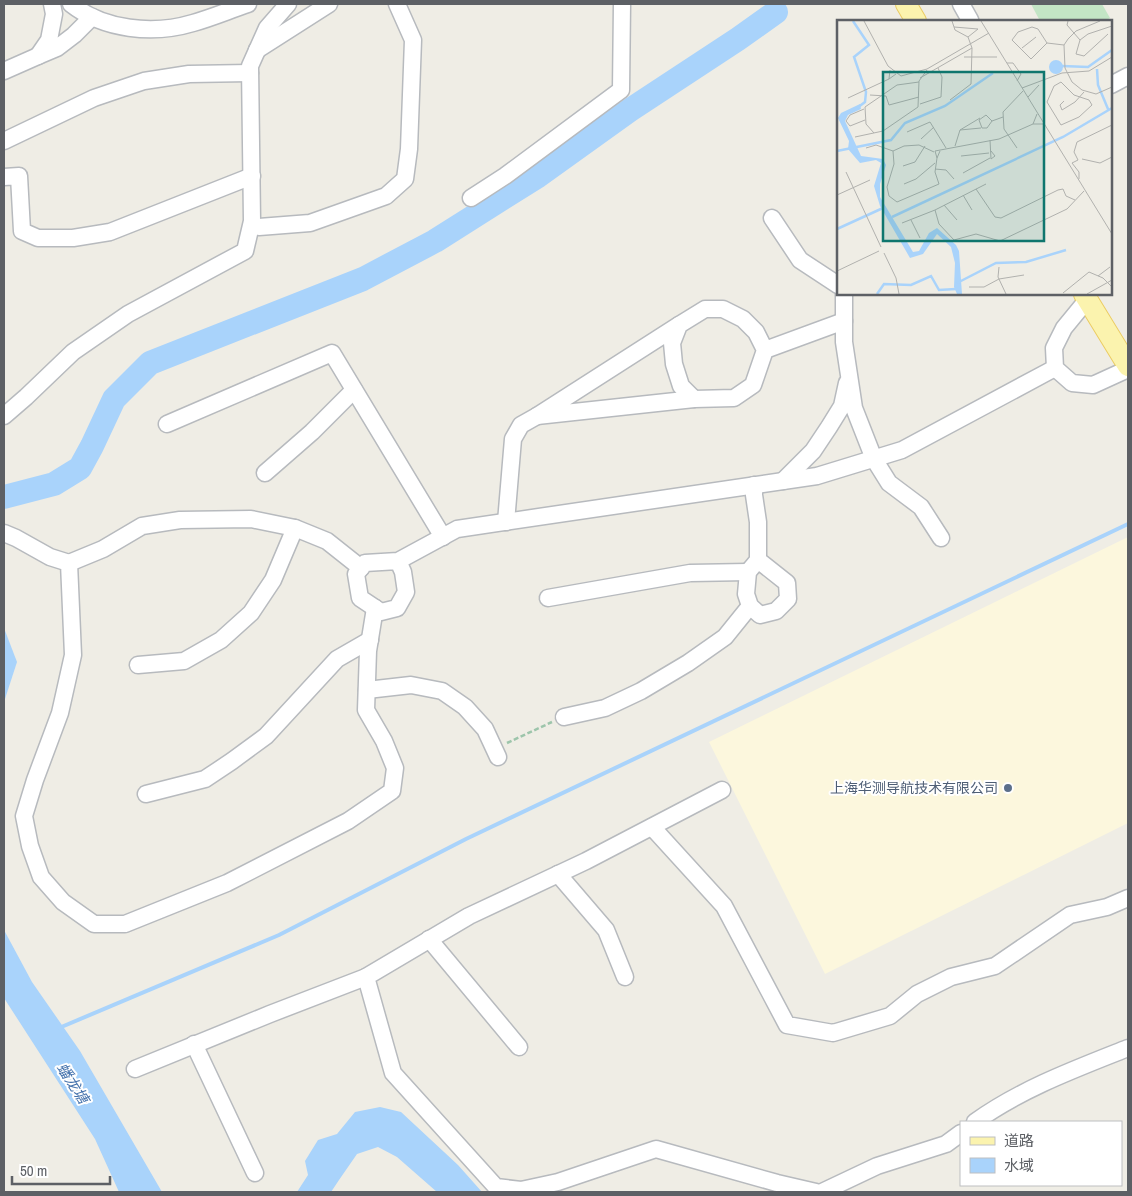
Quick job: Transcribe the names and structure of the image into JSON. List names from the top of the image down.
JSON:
{
  "water": ["蟠龙塘"],
  "places": ["上海华测导航技术有限公司"],
  "legend": ["道路", "水域"],
  "scale_bar": "50 m"
}
